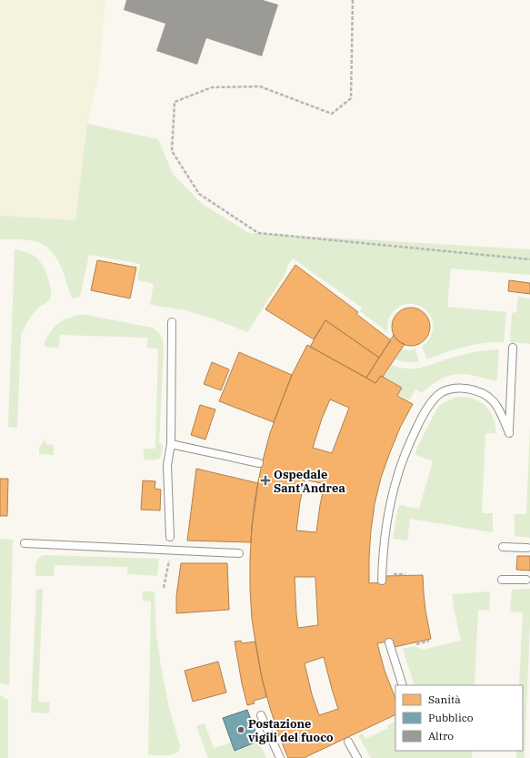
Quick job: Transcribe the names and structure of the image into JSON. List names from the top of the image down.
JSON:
{
  "places": {
    "health": ["Ospedale Sant'Andrea"],
    "other": ["Postazione vigili del fuoco"]
  },
  "legend": ["Sanità", "Pubblico", "Altro"]
}
